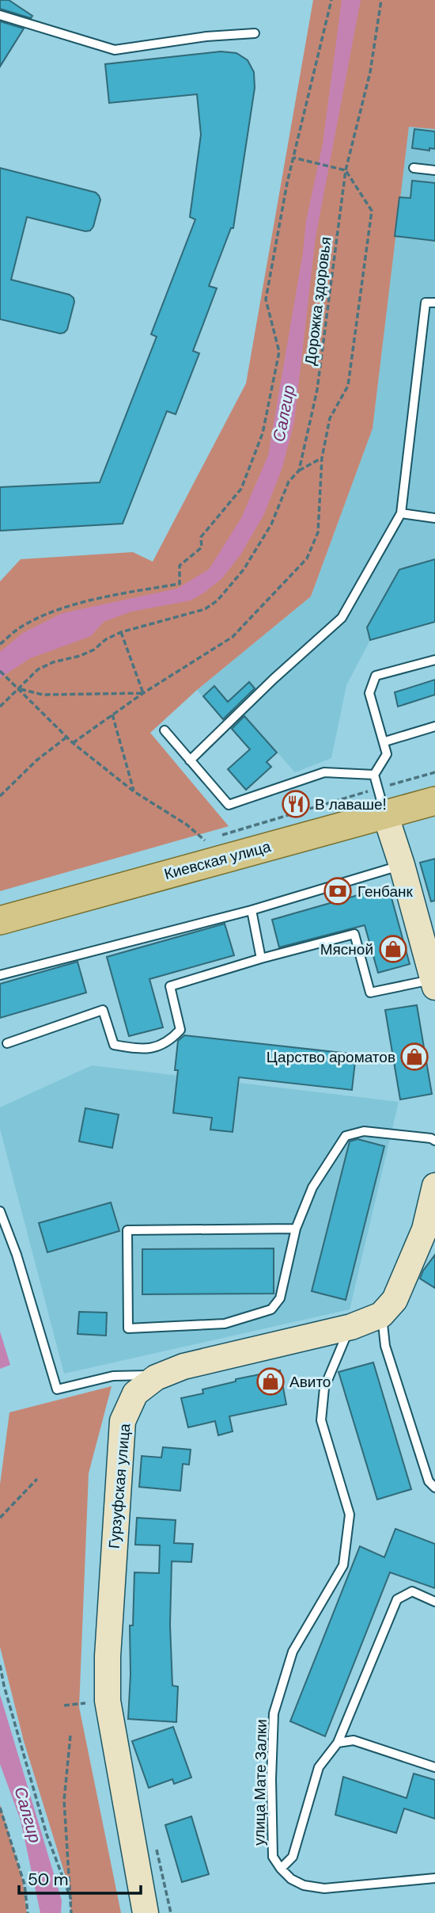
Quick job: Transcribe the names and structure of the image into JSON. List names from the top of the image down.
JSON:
{
  "streets": {
    "main road": ["Киевская улица", "Гурзуфская улица"],
    "lane": ["улица Мате Залки"],
    "path": ["Дорожка здоровья"]
  },
  "crossings": [
    ["Гурзуфская улица", "улица Мате Залки"]
  ],
  "water": ["Салгир"],
  "places": {
    "restaurant": ["В лаваше!"],
    "bank": ["Генбанк"],
    "shop": ["Мясной", "Царство ароматов", "Авито"]
  },
  "scale_bar": "50 m"
}
